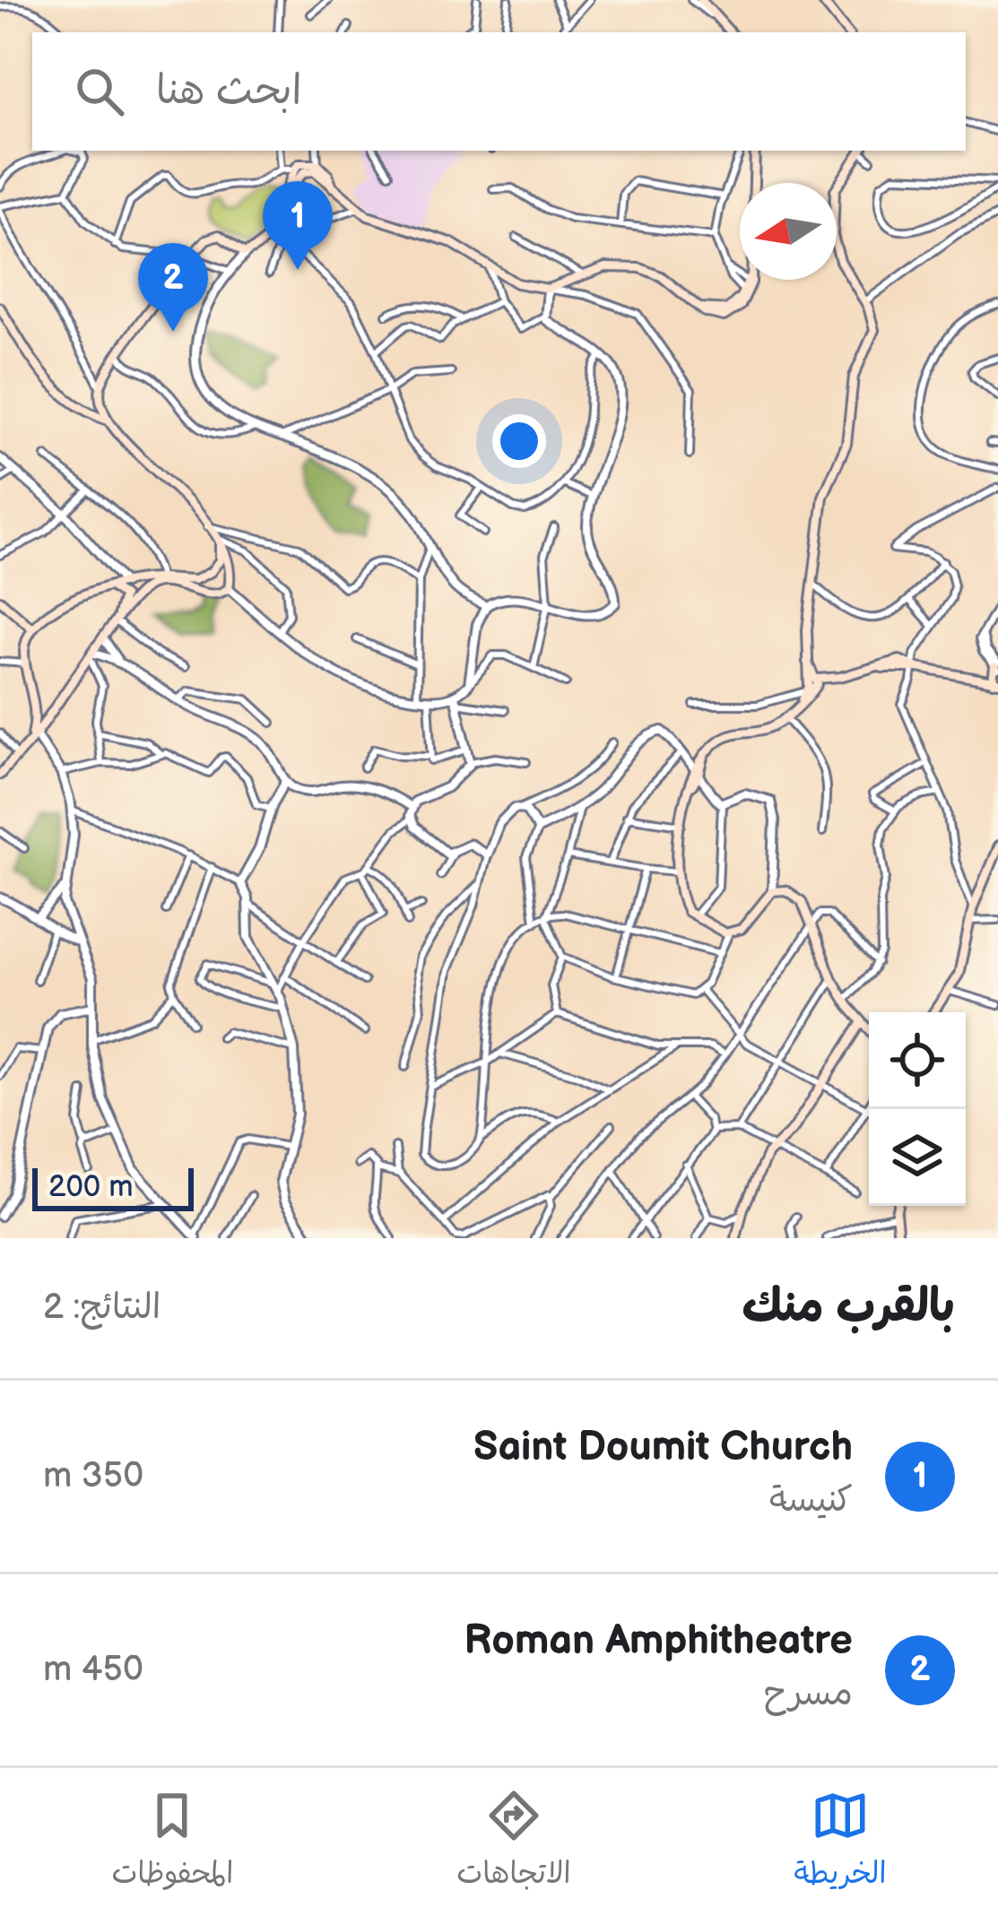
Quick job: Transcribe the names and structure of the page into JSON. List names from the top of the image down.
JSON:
{
  "scale_bar": "200 m",
  "north": "left",
  "page": {
    "search": "ابحث هنا",
    "pins": ["1", "2"],
    "scale": "200 m",
    "heading": ["بالقرب منك", "النتائج: 2"],
    "list": [
      {
        "mark": "1",
        "name": "Saint Doumit Church",
        "note": "كنيسة",
        "value": "350 m"
      },
      {
        "mark": "2",
        "name": "Roman Amphitheatre",
        "note": "مسرح",
        "value": "450 m"
      }
    ],
    "nav": ["الخريطة", "الاتجاهات", "المحفوظات"]
  }
}
